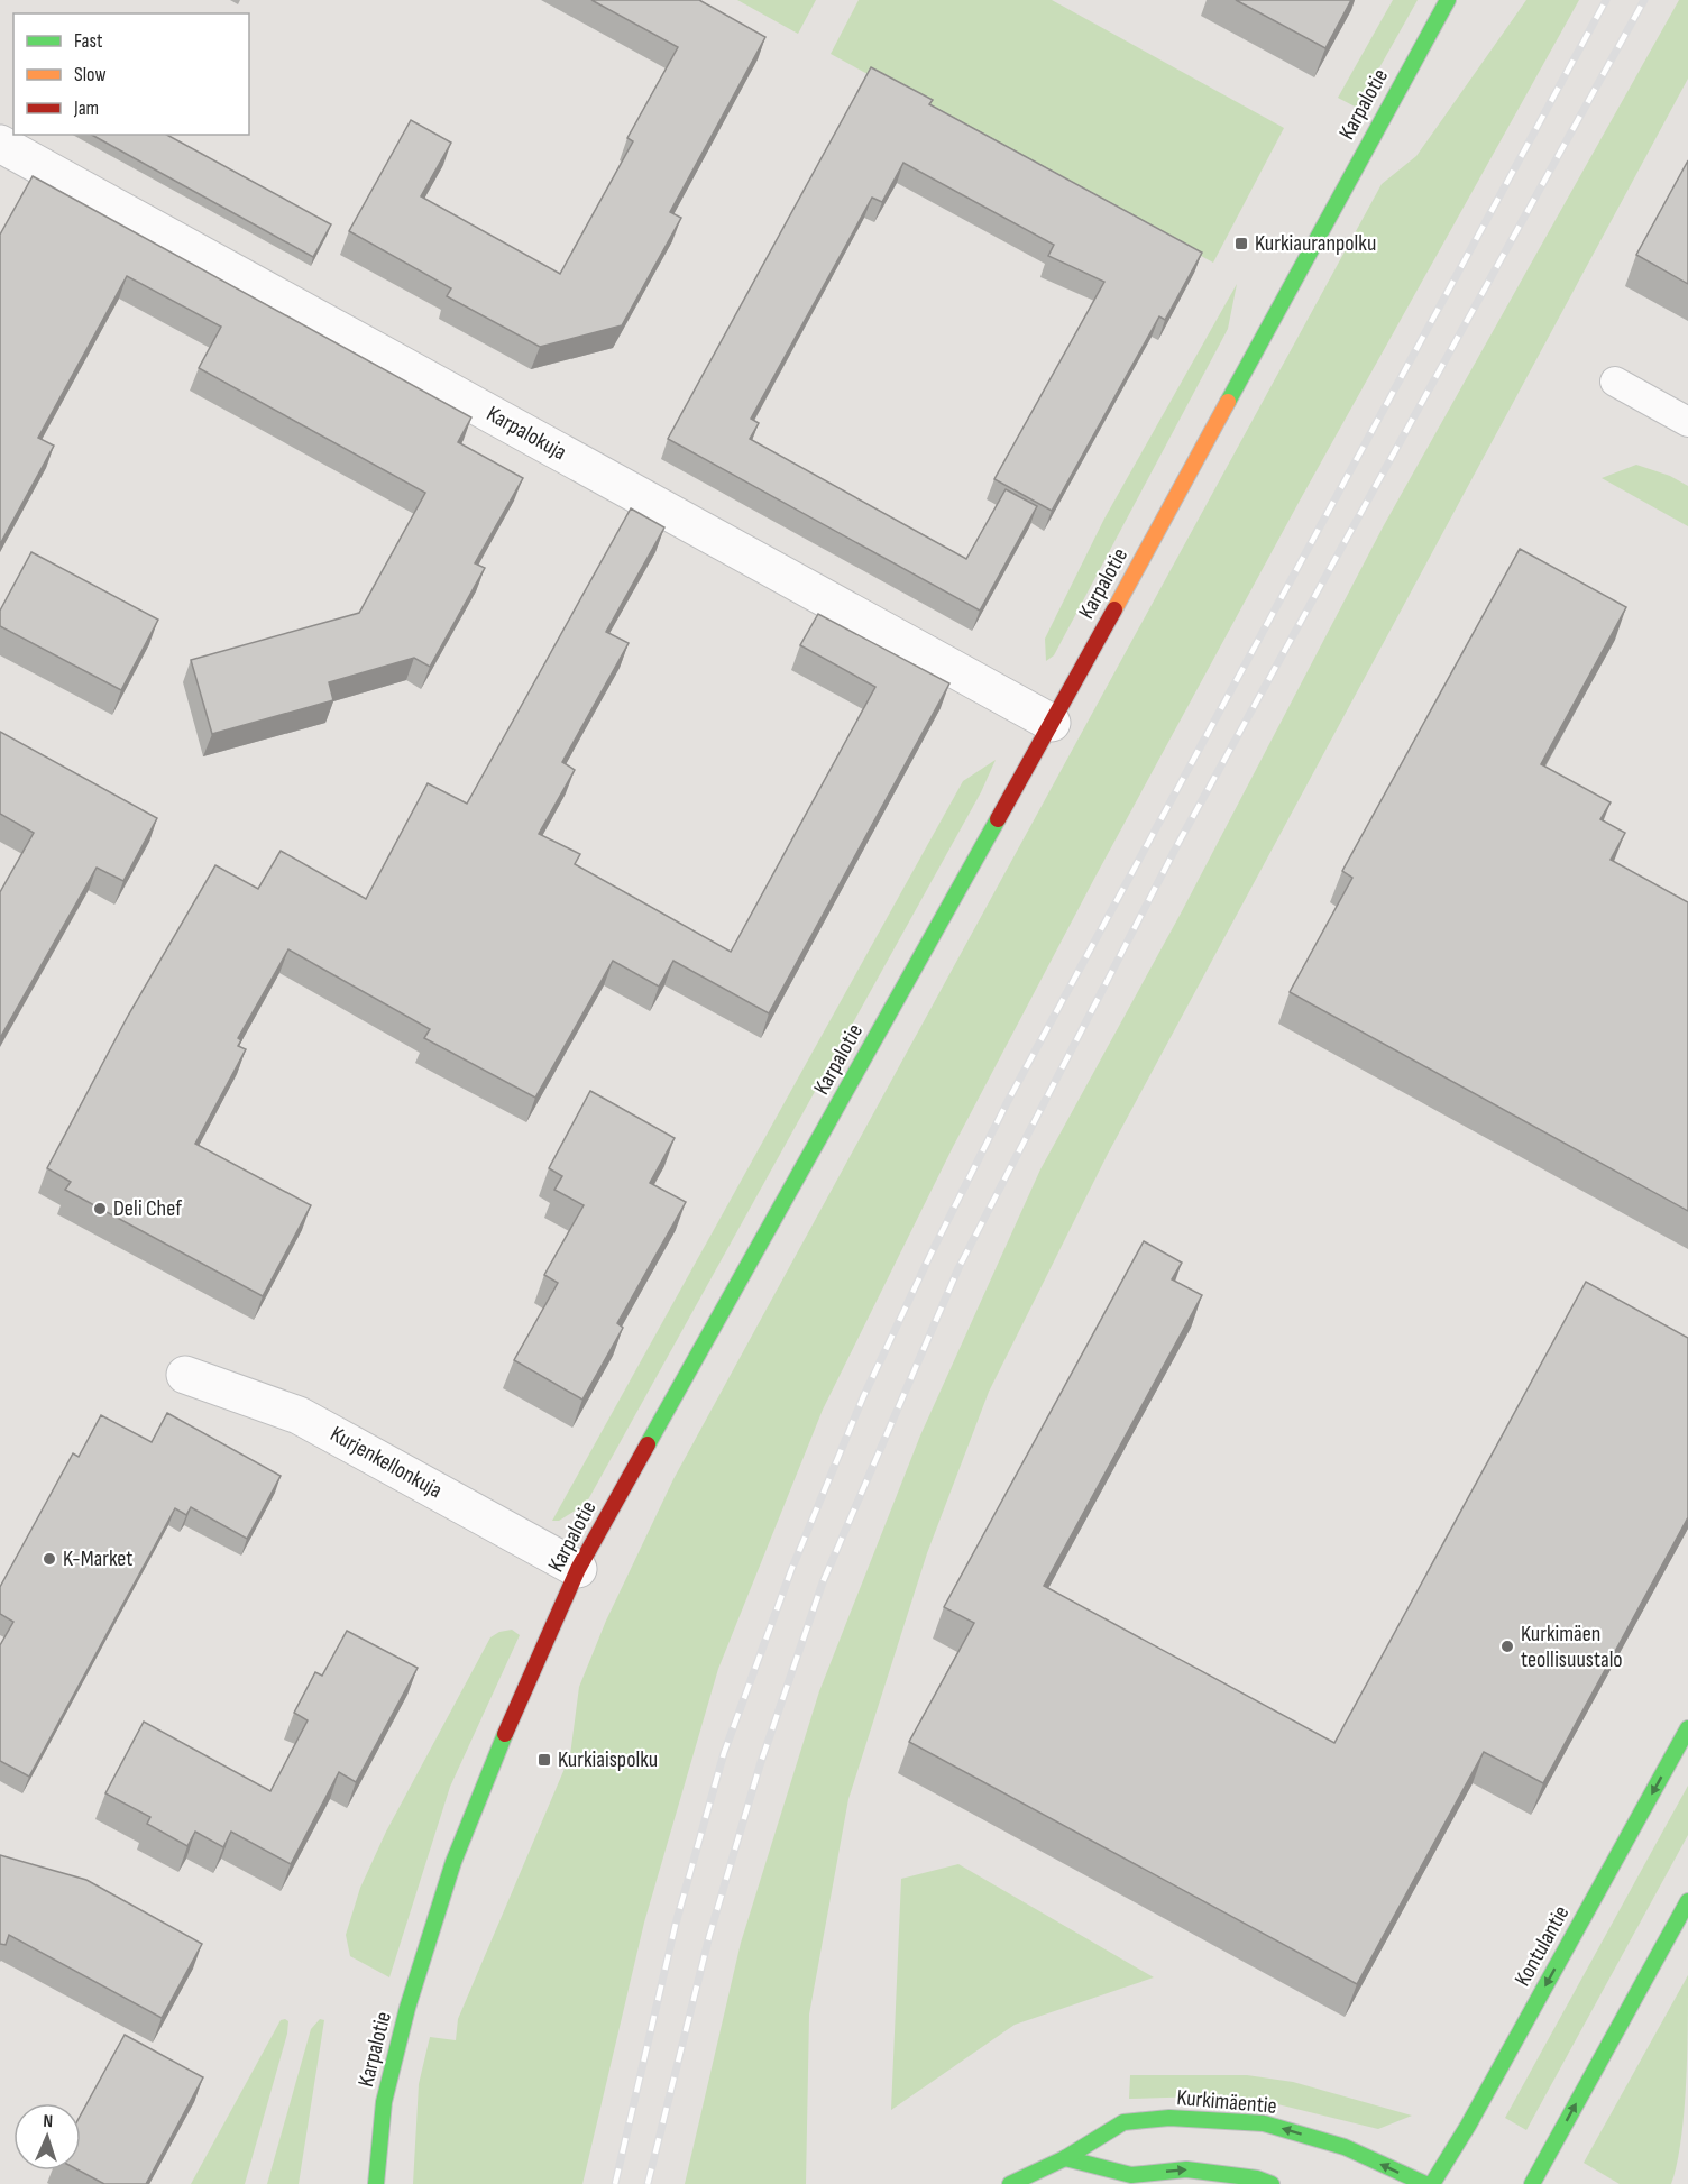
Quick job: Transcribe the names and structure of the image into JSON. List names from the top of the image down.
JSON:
{
  "streets": {
    "street": [
      "Karpalotie",
      "Karpalokuja",
      "Kurjenkellonkuja",
      "Kontulantie",
      "Kurkimäentie"
    ]
  },
  "crossings": [
    ["Karpalotie", "Karpalokuja"],
    ["Karpalotie", "Kurjenkellonkuja"]
  ],
  "places": {
    "transit": ["Kurkiauranpolku", "Kurkiaispolku"],
    "other": ["Deli Chef", "K-Market", "Kurkimäen teollisuustalo"]
  },
  "legend": ["Fast", "Slow", "Jam"],
  "north": "top"
}
